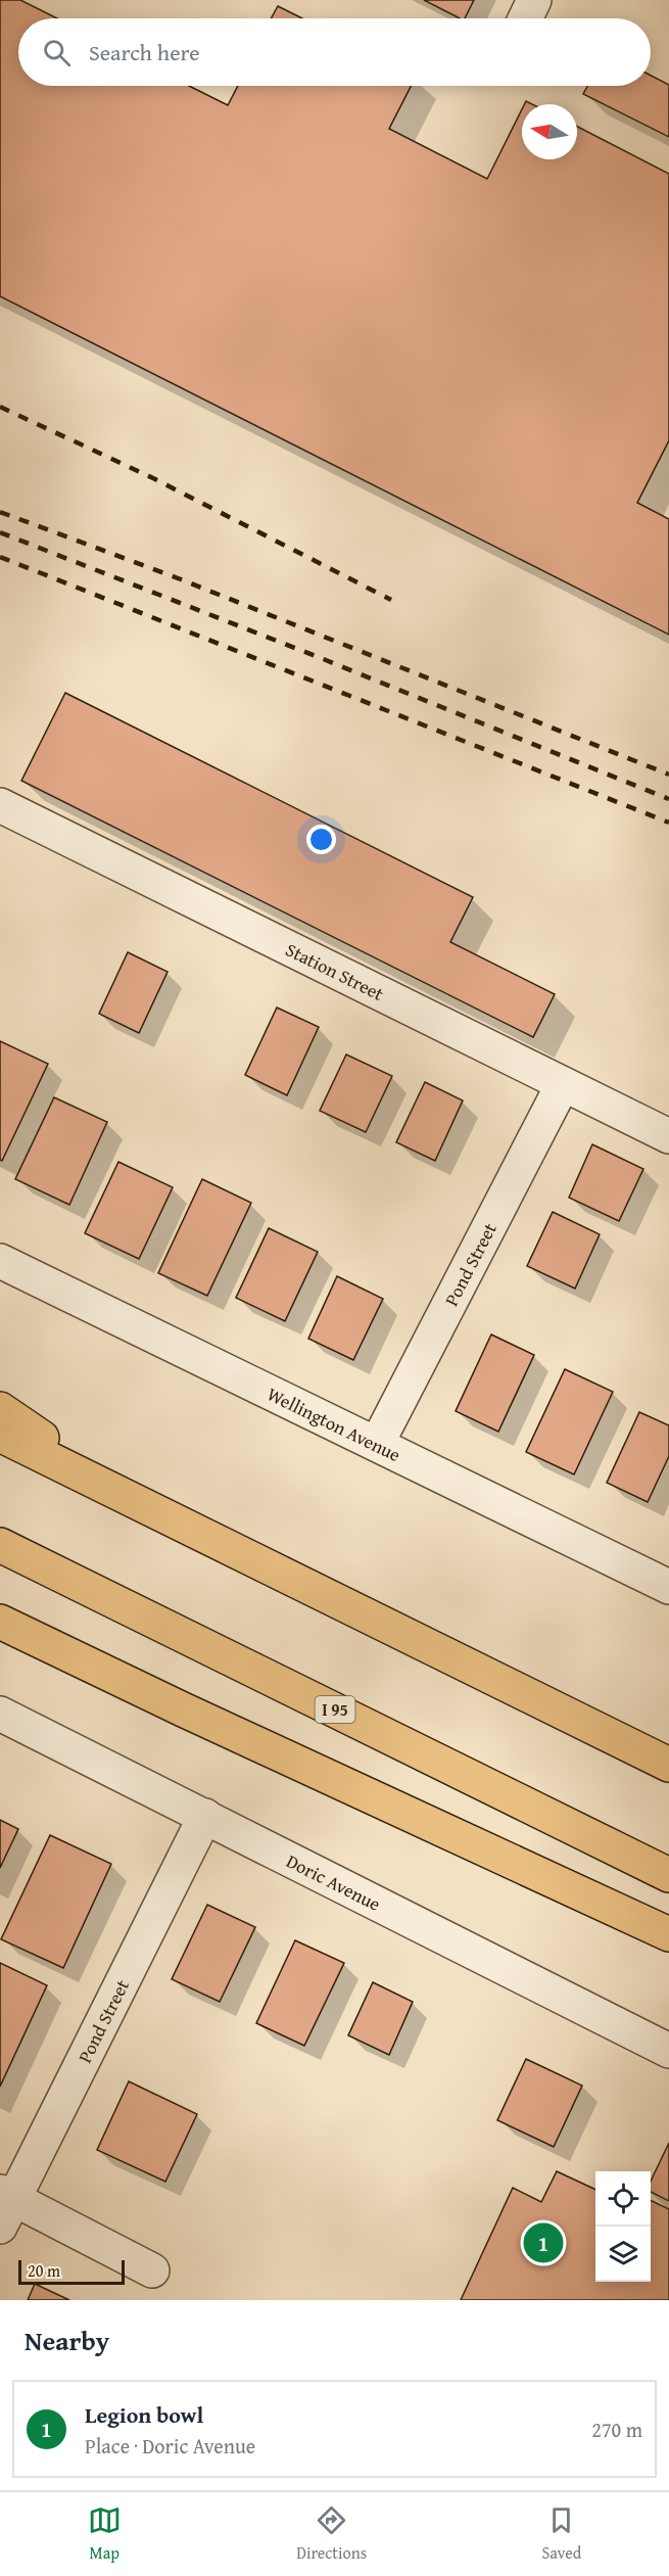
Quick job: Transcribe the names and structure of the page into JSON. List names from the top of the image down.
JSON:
{
  "streets": {
    "highway": ["I 95"],
    "street": [
      "Station Street",
      "Pond Street",
      "Wellington Avenue",
      "Doric Avenue"
    ]
  },
  "crossings": [
    ["Station Street", "Pond Street"],
    ["Pond Street", "Wellington Avenue"],
    ["Pond Street", "Doric Avenue"]
  ],
  "scale_bar": "20 m",
  "north": "left",
  "page": {
    "search": "Search here",
    "pins": "1",
    "scale": "20 m",
    "heading": "Nearby",
    "list": [
      {
        "mark": "1",
        "name": "Legion bowl",
        "note": "Place · Doric Avenue",
        "value": "270 m"
      }
    ],
    "nav": ["Map", "Directions", "Saved"]
  }
}
